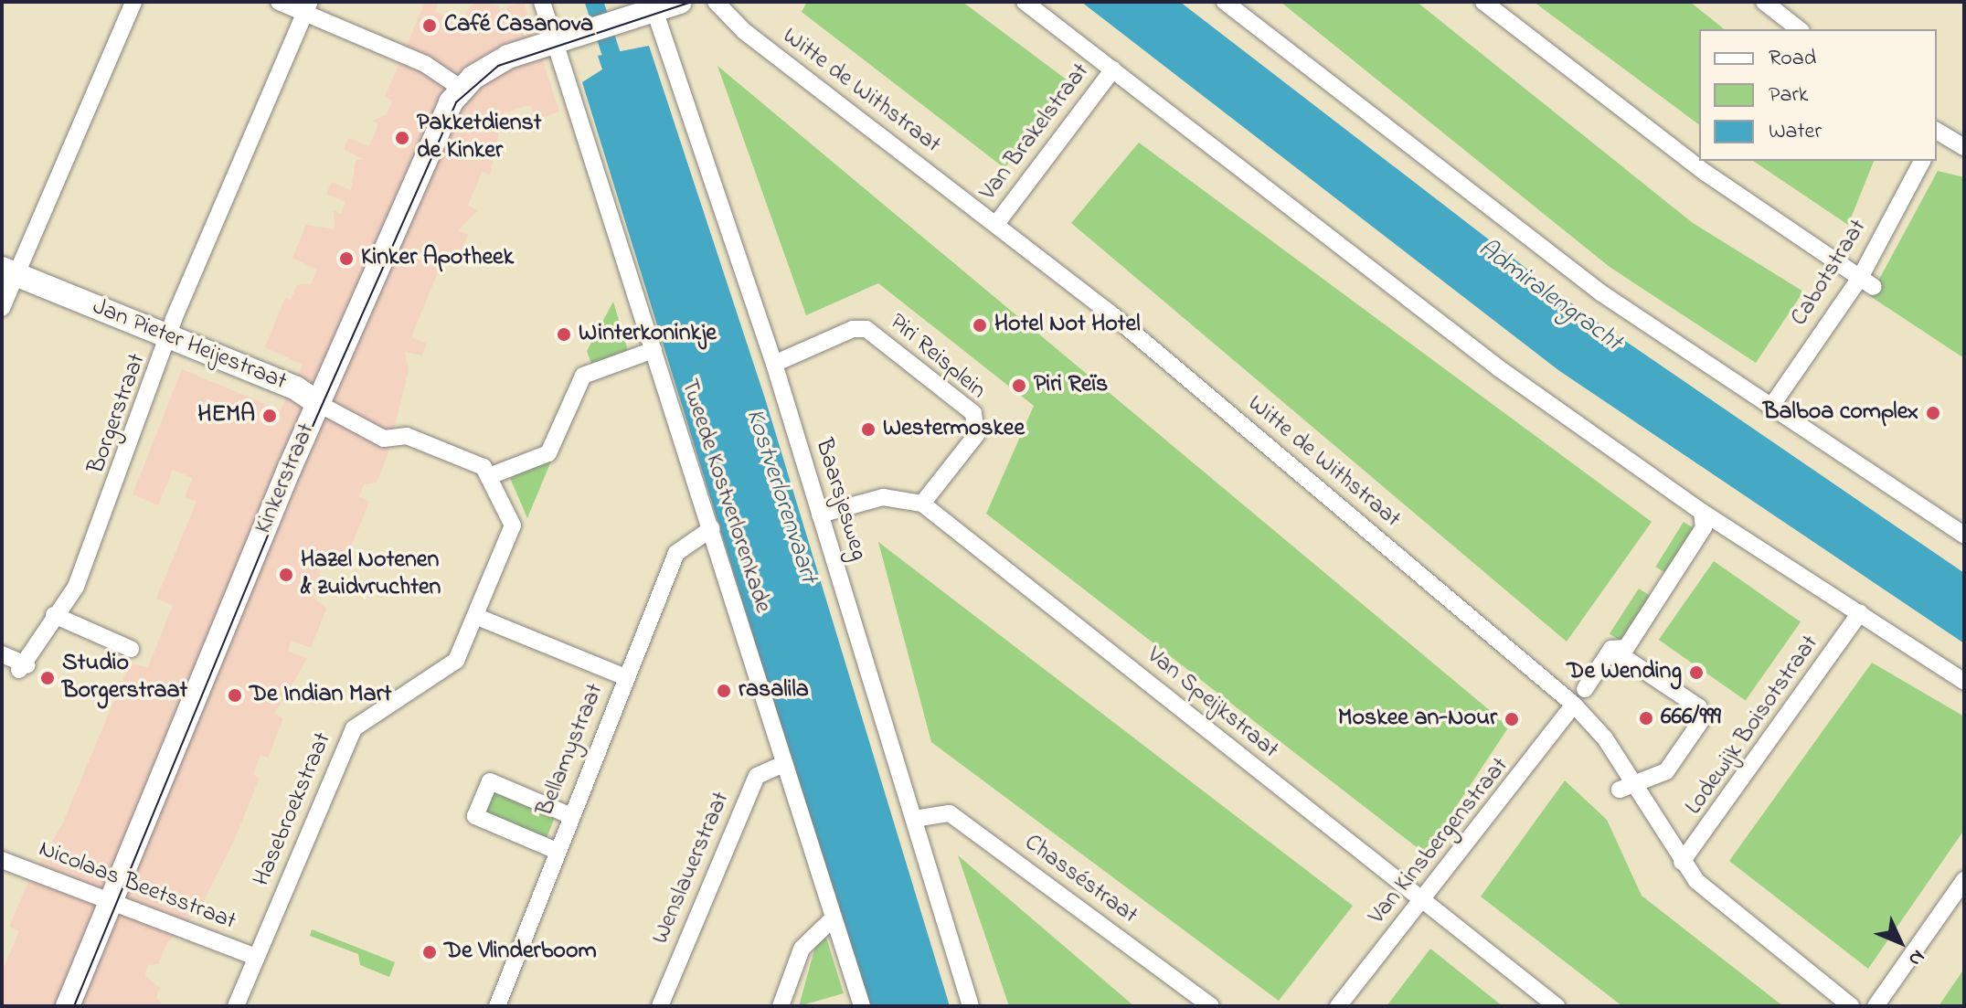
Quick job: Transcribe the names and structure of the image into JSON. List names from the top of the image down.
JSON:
{
  "streets": {
    "street": [
      "Witte de Withstraat",
      "Van Brakelstraat",
      "Cabotstraat",
      "Jan Pieter Heijestraat",
      "Piri Reisplein",
      "Borgerstraat",
      "Kinkerstraat",
      "Tweede Kostverlorenkade",
      "Baarsjesweg",
      "Van Speijkstraat",
      "Lodewijk Boisotstraat",
      "Bellamystraat",
      "Hasebroekstraat",
      "Van Kinsbergenstraat",
      "Wenslauerstraat",
      "Chasséstraat",
      "Nicolaas Beetsstraat"
    ]
  },
  "crossings": [
    ["Witte de Withstraat", "Van Brakelstraat"],
    ["Witte de Withstraat", "Lodewijk Boisotstraat"],
    ["Witte de Withstraat", "Van Kinsbergenstraat"],
    ["Jan Pieter Heijestraat", "Borgerstraat"],
    ["Jan Pieter Heijestraat", "Kinkerstraat"],
    ["Jan Pieter Heijestraat", "Hasebroekstraat"],
    ["Piri Reisplein", "Baarsjesweg"],
    ["Piri Reisplein", "Van Speijkstraat"],
    ["Kinkerstraat", "Tweede Kostverlorenkade"],
    ["Kinkerstraat", "Baarsjesweg"],
    ["Kinkerstraat", "Nicolaas Beetsstraat"],
    ["Tweede Kostverlorenkade", "Bellamystraat"],
    ["Tweede Kostverlorenkade", "Wenslauerstraat"],
    ["Baarsjesweg", "Van Speijkstraat"],
    ["Baarsjesweg", "Chasséstraat"],
    ["Van Speijkstraat", "Van Kinsbergenstraat"],
    ["Hasebroekstraat", "Nicolaas Beetsstraat"]
  ],
  "water": ["Admiralengracht", "Kostverlorenvaart"],
  "places": [
    "Café Casanova",
    "Pakketdienst de Kinker",
    "Kinker Apotheek",
    "Hotel Not Hotel",
    "Winterkoninkje",
    "Piri Reïs",
    "Balboa complex",
    "HEMA",
    "Westermoskee",
    "Hazel Notenen & zuidvruchten",
    "De Wending",
    "Studio Borgerstraat",
    "rasalila",
    "De Indian Mart",
    "666/999",
    "Moskee an-Nour",
    "De Vlinderboom"
  ],
  "legend": ["Road", "Park", "Water"],
  "north": "bottom right"
}
